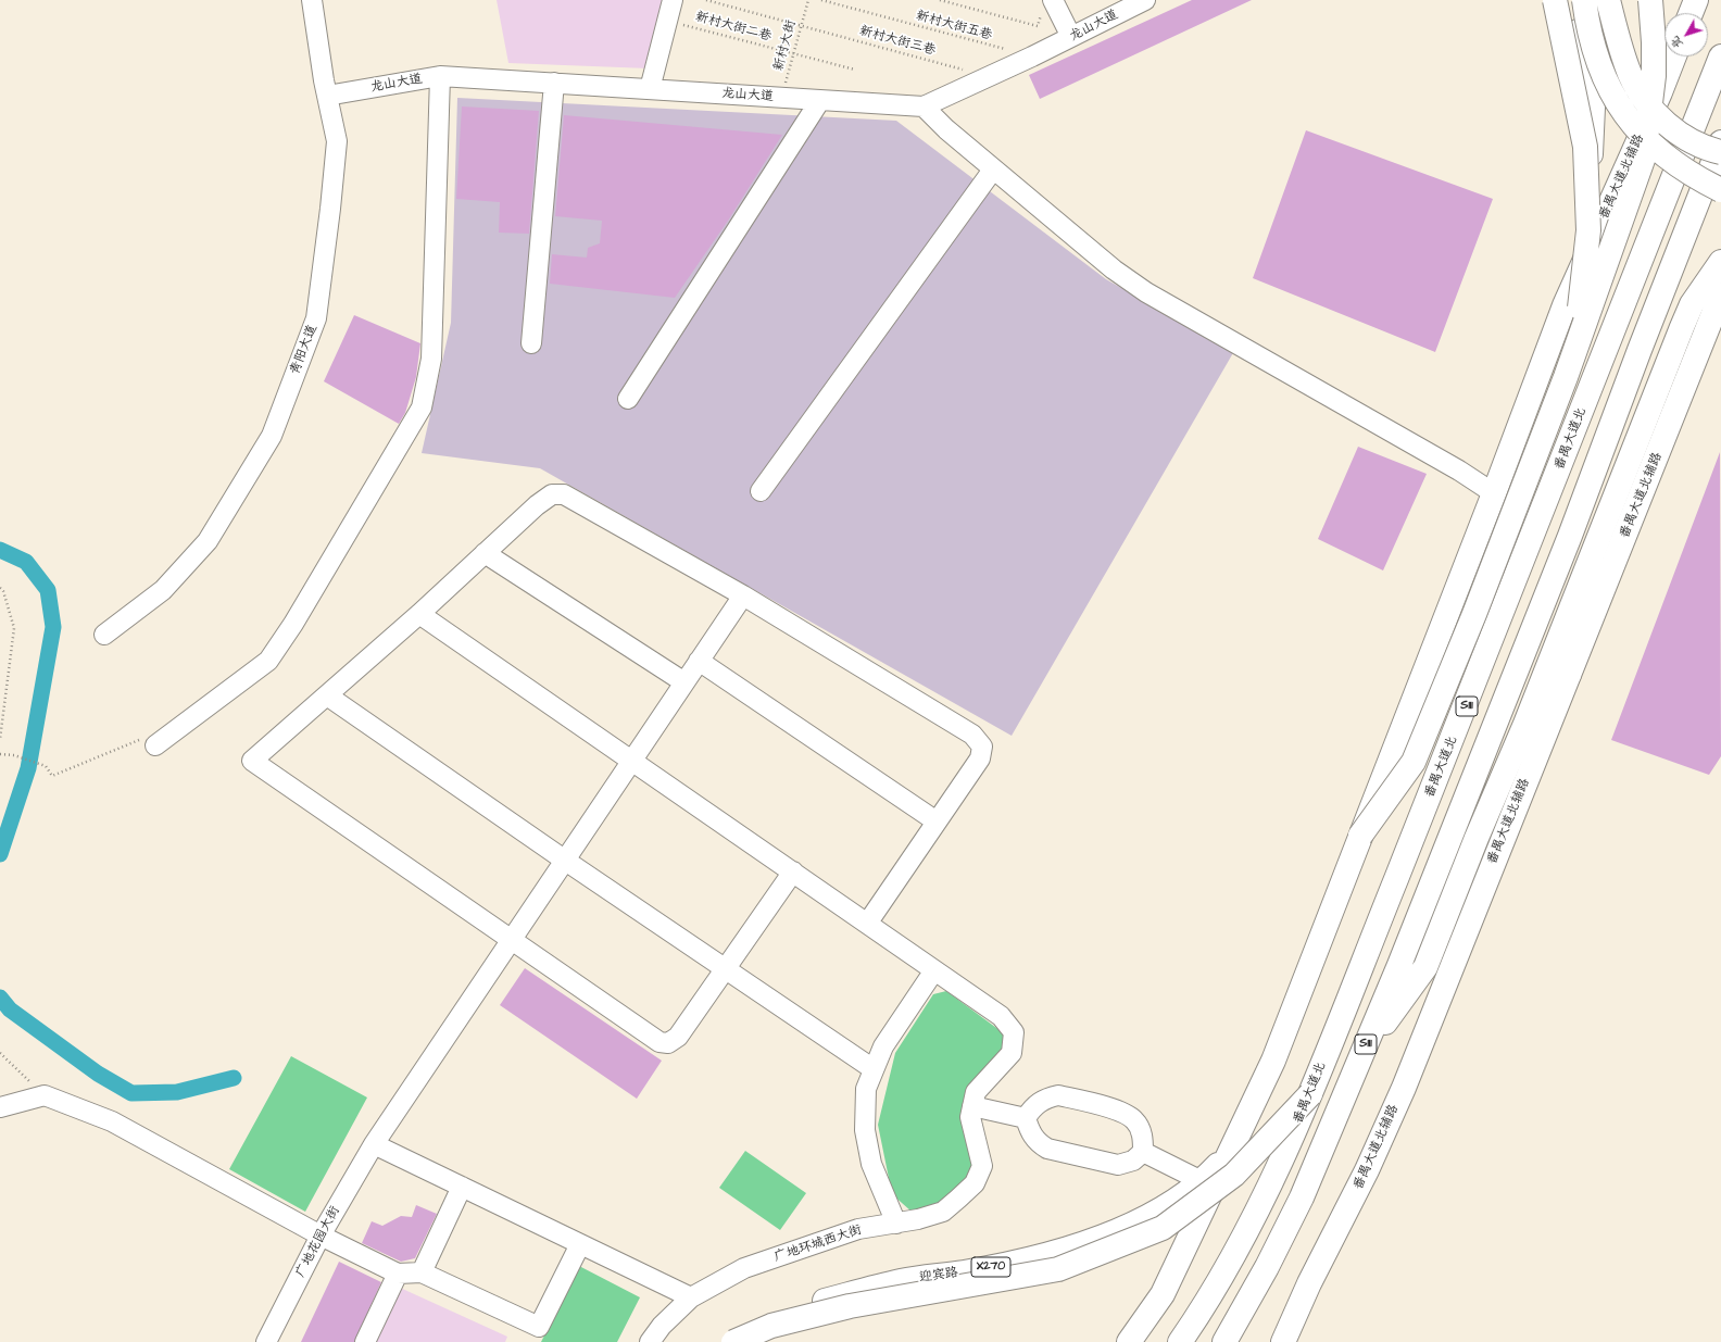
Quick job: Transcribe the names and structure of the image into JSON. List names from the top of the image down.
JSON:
{
  "streets": {
    "main road": [
      "番禺大道北铺路",
      "番禺大道北",
      "番禺大道北辅路",
      "S111",
      "X270",
      "迎宾路"
    ],
    "street": [
      "龙山大道",
      "青阳大道",
      "广地花园大街",
      "广地环城西大街"
    ],
    "path": [
      "新村大街五巷",
      "新村大街二巷",
      "新村大街三巷",
      "新村大街"
    ]
  },
  "crossings": [
    ["新村大街五巷", "龙山大道"],
    ["龙山大道", "新村大街三巷"],
    ["龙山大道", "新村大街"],
    ["龙山大道", "青阳大道"],
    ["新村大街二巷", "新村大街"],
    ["新村大街三巷", "新村大街"]
  ],
  "north": "bottom left"
}
